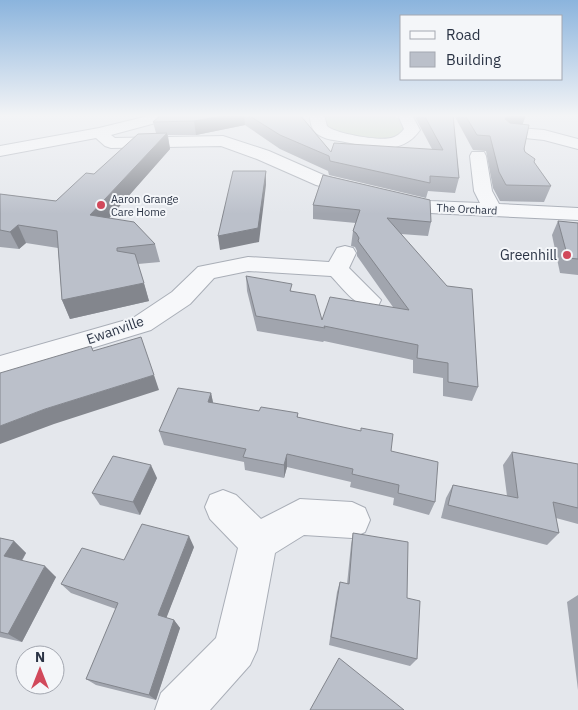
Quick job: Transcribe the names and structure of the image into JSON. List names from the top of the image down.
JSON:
{
  "streets": {
    "street": ["The Orchard", "Ewanville"]
  },
  "places": ["Aaron Grange Care Home", "Greenhill"],
  "legend": ["Road", "Building"],
  "north": "top"
}
